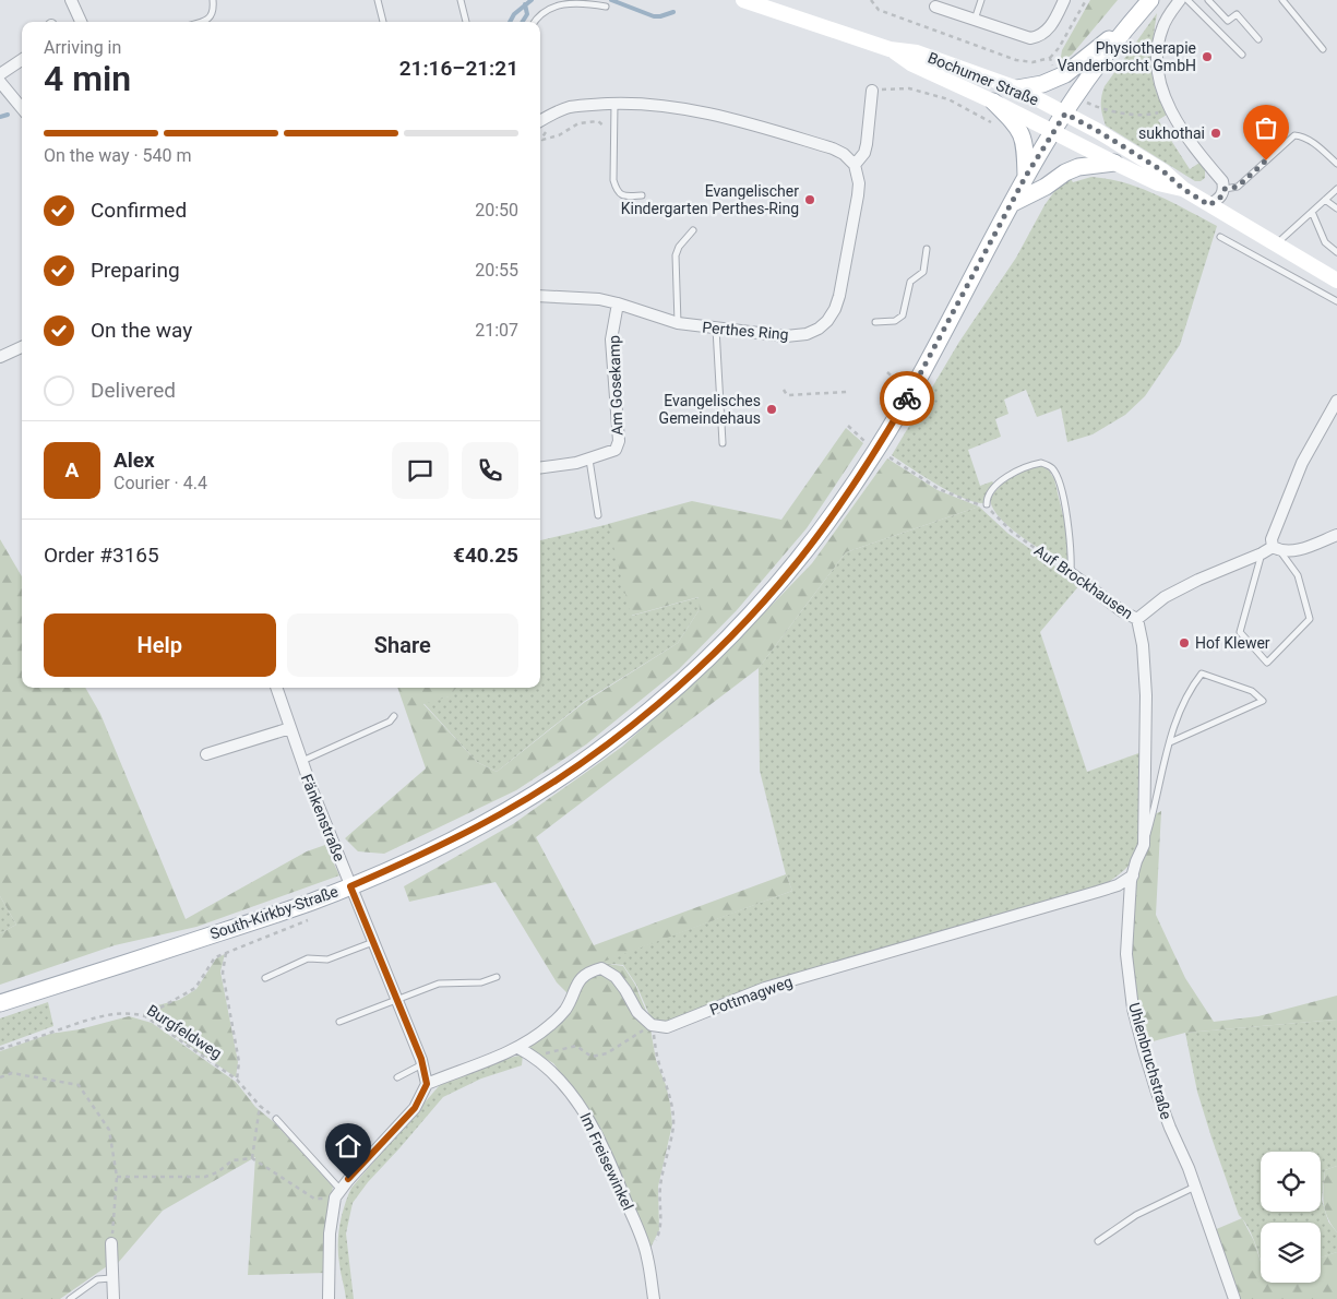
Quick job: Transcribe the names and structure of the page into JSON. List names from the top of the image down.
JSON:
{
  "streets": {
    "main road": ["Bochumer Straße", "South-Kirkby-Straße"],
    "street": [
      "Perthes Ring",
      "Am Gosekamp",
      "Auf Brockhausen",
      "Fänkenstraße",
      "Pottmagweg",
      "Uhlenbruchstraße",
      "Im Freisewinkel"
    ],
    "path": ["Burgfeldweg"]
  },
  "crossings": [
    ["Bochumer Straße", "South-Kirkby-Straße"],
    ["Perthes Ring", "Am Gosekamp"],
    ["Auf Brockhausen", "Uhlenbruchstraße"],
    ["Fänkenstraße", "South-Kirkby-Straße"],
    ["Pottmagweg", "Uhlenbruchstraße"]
  ],
  "places": [
    "Physiotherapie Vanderborcht GmbH",
    "sukhothai",
    "Evangelischer Kindergarten Perthes-Ring",
    "Evangelisches Gemeindehaus",
    "Hof Klewer"
  ],
  "page": {
    "heading": ["4 min", "Arriving in", "21:16–21:21"],
    "panel": [
      "Alex",
      "Courier · 4.4",
      "Order #3165",
      "€40.25"
    ],
    "bar": "On the way · 540 m",
    "list": [
      ["Confirmed", "20:50"],
      ["Preparing", "20:55"],
      ["On the way", "21:07"],
      "Delivered"
    ],
    "round": "A",
    "buttons": ["Help", "Share"]
  }
}
